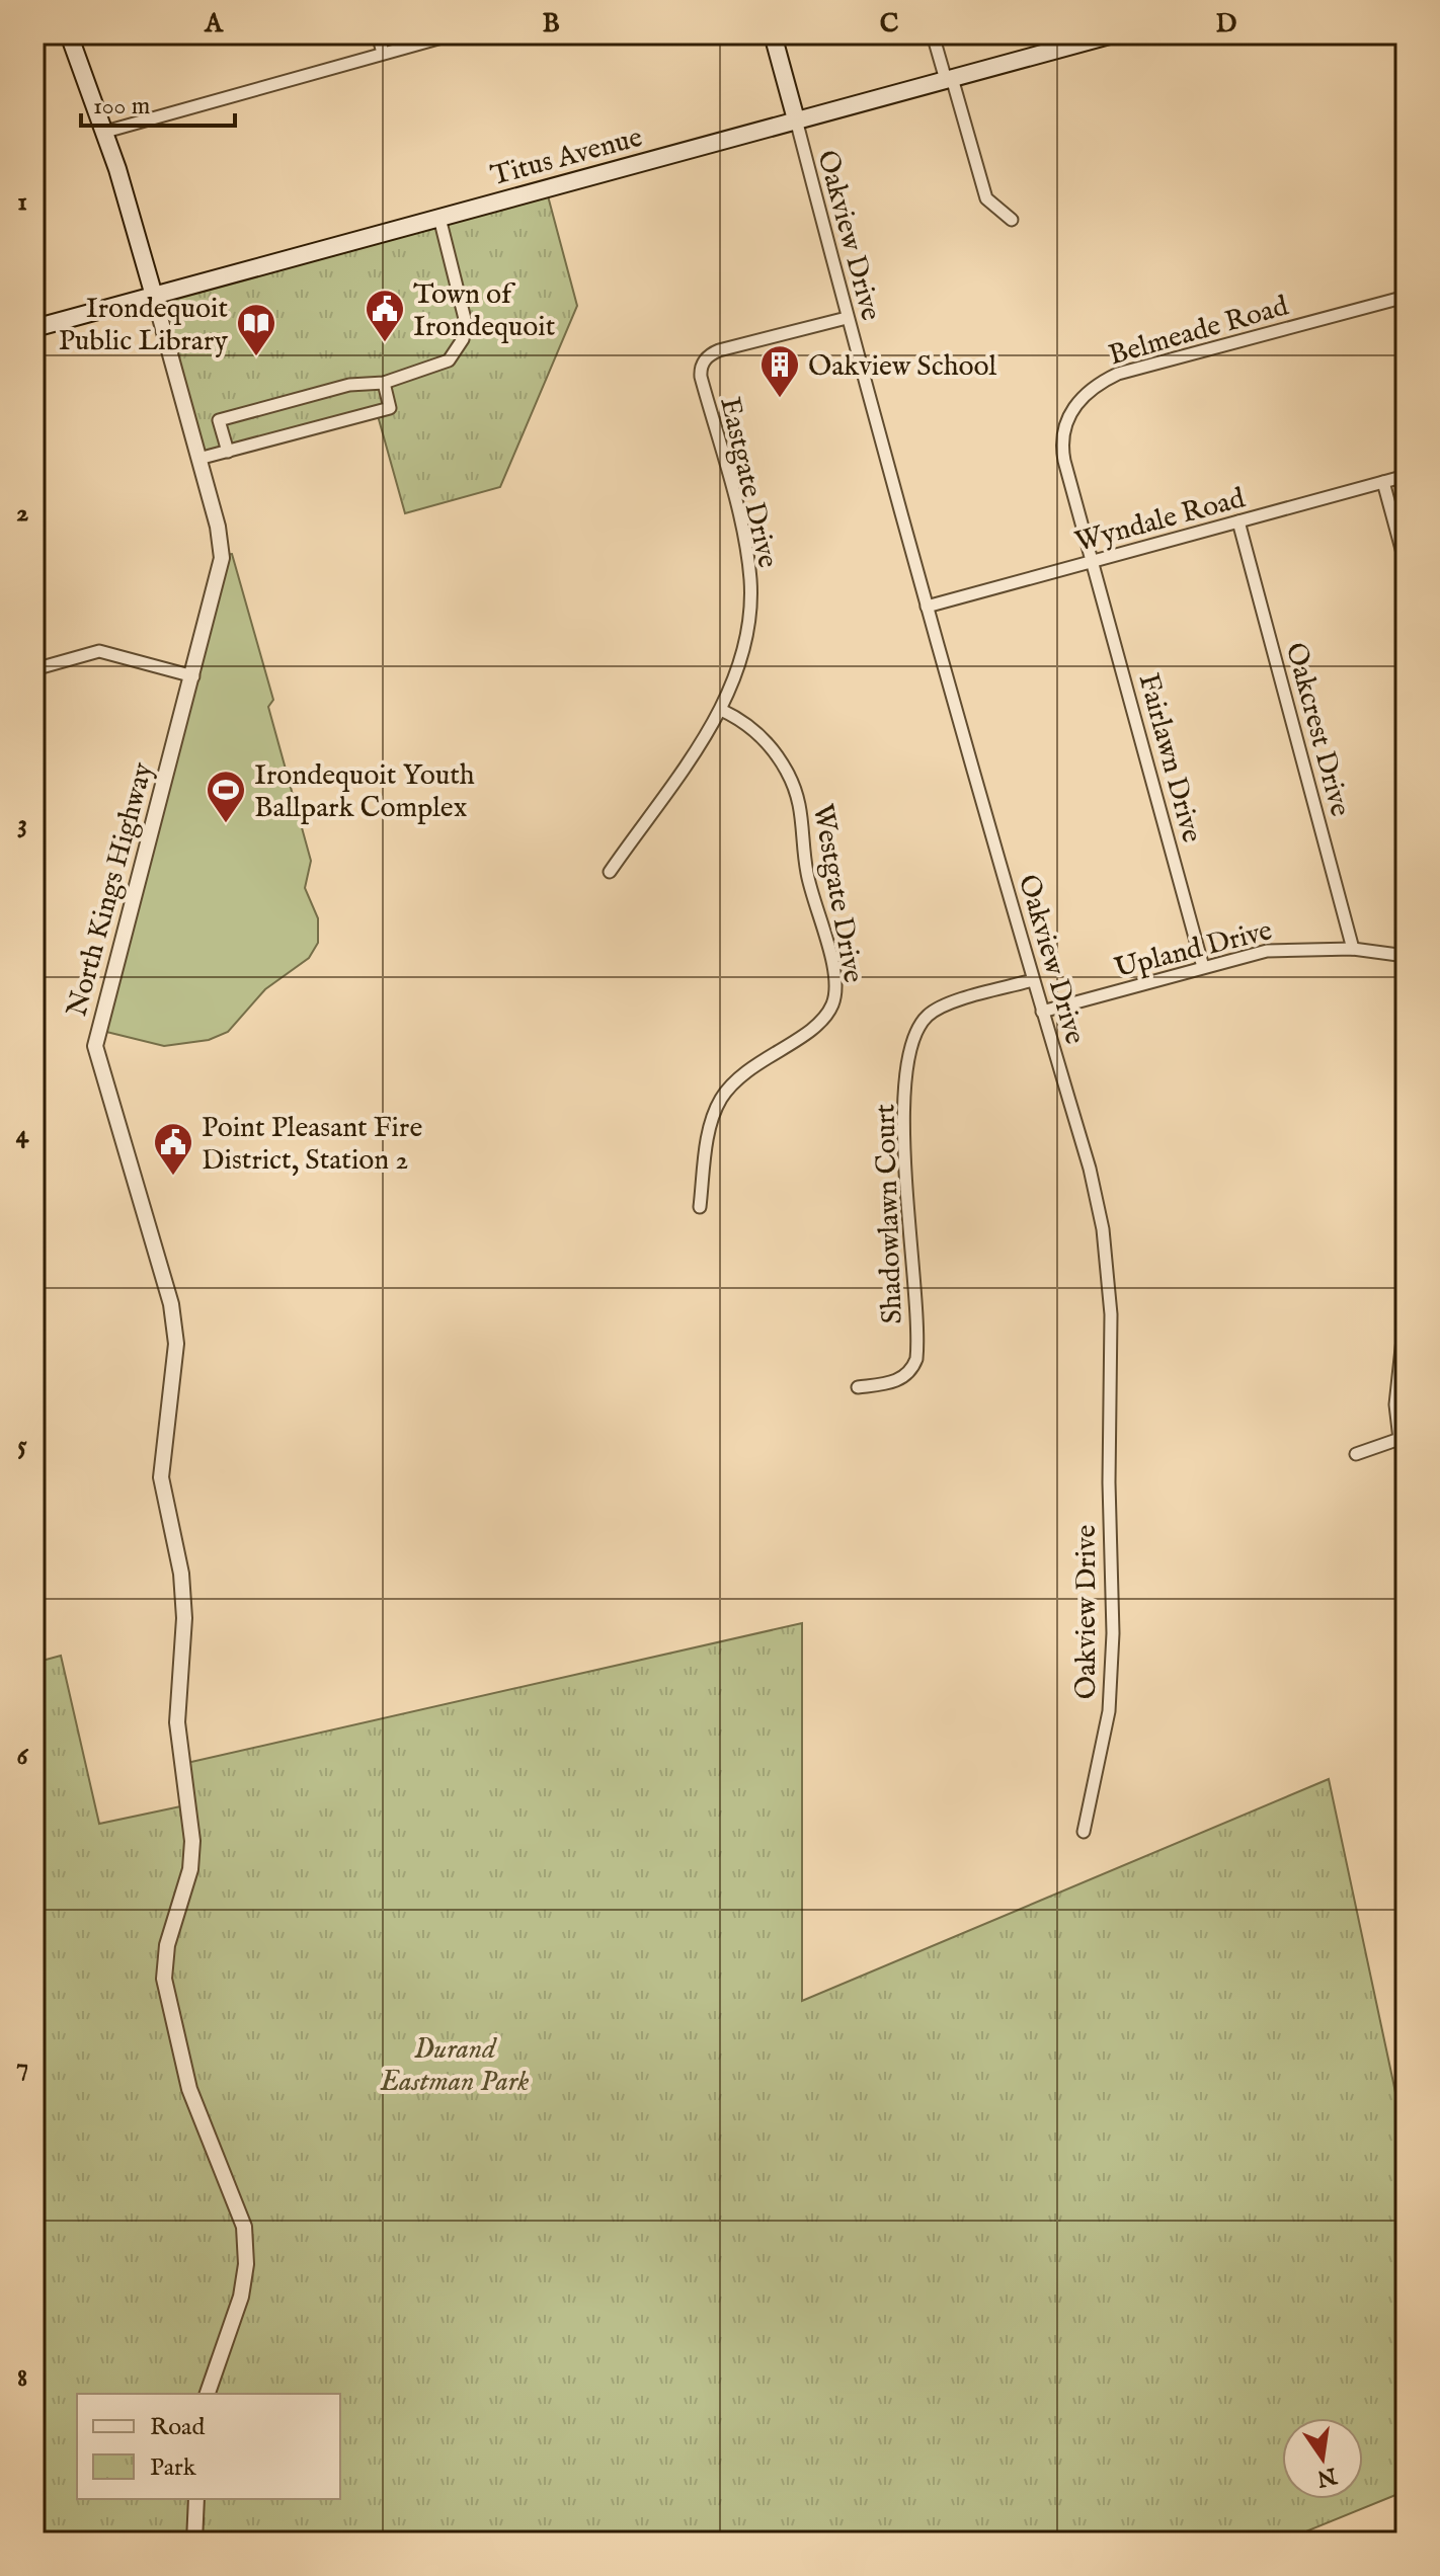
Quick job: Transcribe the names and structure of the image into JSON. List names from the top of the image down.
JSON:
{
  "streets": {
    "main road": ["Titus Avenue"],
    "street": [
      "Oakview Drive",
      "Belmeade Road",
      "Eastgate Drive",
      "Wyndale Road",
      "Oakcrest Drive",
      "Fairlawn Drive",
      "North Kings Highway",
      "Westgate Drive",
      "Upland Drive",
      "Shadowlawn Court"
    ]
  },
  "crossings": [
    ["Titus Avenue", "Oakview Drive"],
    ["Titus Avenue", "North Kings Highway"],
    ["Oakview Drive", "Eastgate Drive"],
    ["Oakview Drive", "Wyndale Road"],
    ["Oakview Drive", "Upland Drive"],
    ["Oakview Drive", "Shadowlawn Court"],
    ["Belmeade Road", "Wyndale Road"],
    ["Belmeade Road", "Fairlawn Drive"],
    ["Eastgate Drive", "Westgate Drive"],
    ["Wyndale Road", "Oakcrest Drive"],
    ["Wyndale Road", "Fairlawn Drive"],
    ["Oakcrest Drive", "Upland Drive"],
    ["Fairlawn Drive", "Upland Drive"]
  ],
  "parks": ["Durand Eastman Park"],
  "places": {
    "public building": ["Town of Irondequoit", "Point Pleasant Fire District, Station 2"],
    "library": ["Irondequoit Public Library"],
    "building": ["Oakview School"],
    "sports": ["Irondequoit Youth Ballpark Complex"]
  },
  "legend": ["Road", "Park"],
  "scale_bar": "100 m",
  "north": "bottom",
  "grid": {
    "columns": [
      "A",
      "B",
      "C",
      "D"
    ],
    "rows": [
      "1",
      "2",
      "3",
      "4",
      "5",
      "6",
      "7",
      "8"
    ]
  }
}
